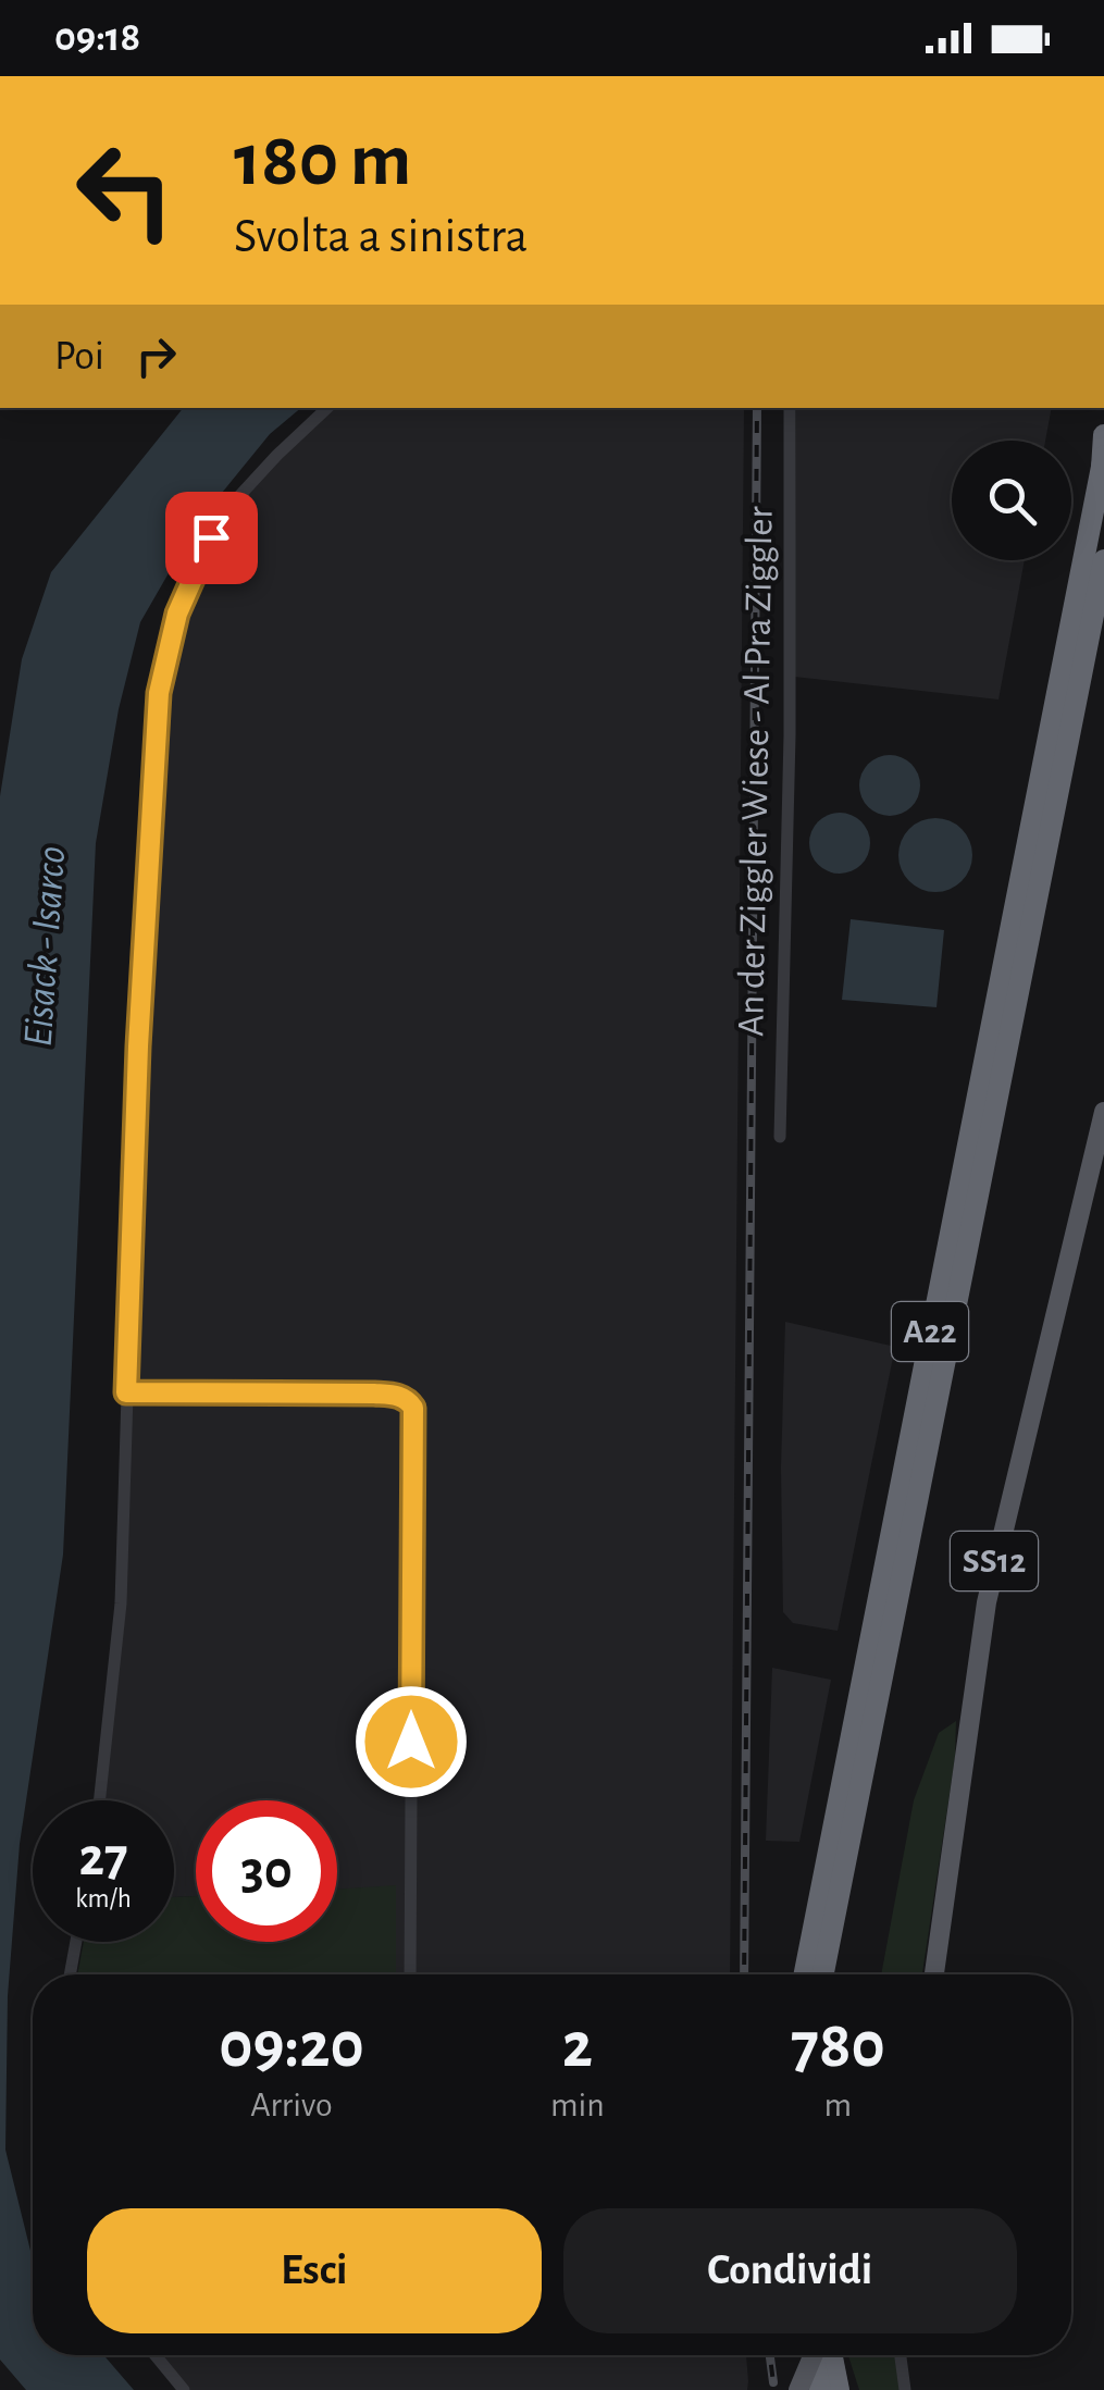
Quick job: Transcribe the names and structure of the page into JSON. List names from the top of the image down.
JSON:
{
  "streets": {
    "highway": ["A22"],
    "main road": ["SS12"],
    "street": ["An der Ziggler Wiese - Al Pra Ziggler"]
  },
  "water": ["Eisack - Isarco"],
  "page": {
    "status": "09:18",
    "turn": ["180 m", "Svolta a sinistra"],
    "then": "Poi",
    "speed": "27 km/h",
    "limit": "30",
    "eta": [
      "09:20",
      "Arrivo",
      "2",
      "min",
      "780",
      "m"
    ],
    "buttons": ["Esci", "Condividi"]
  }
}
